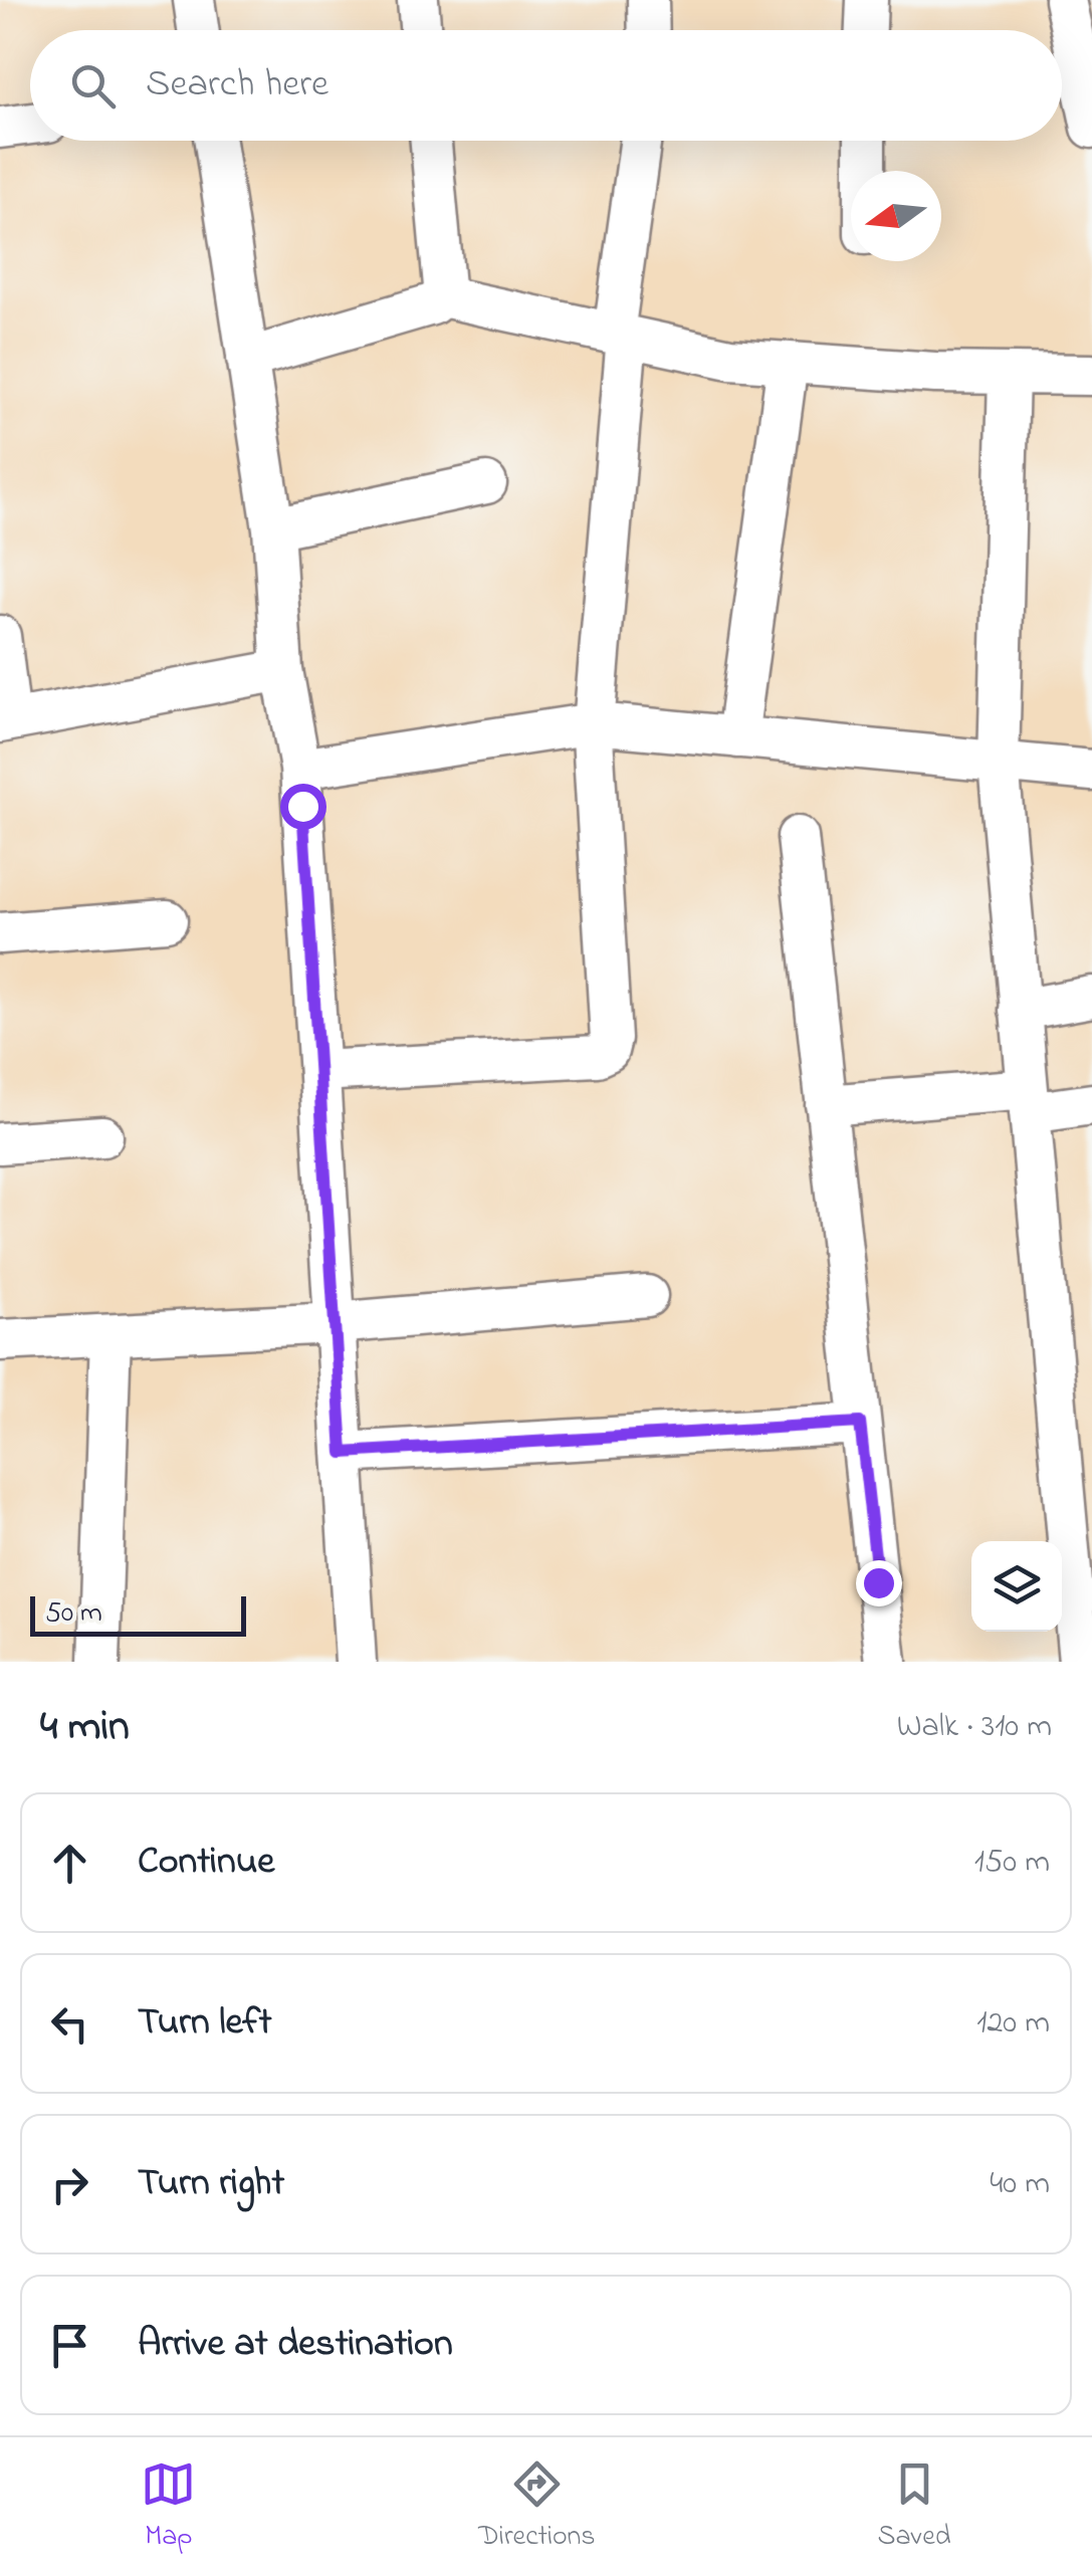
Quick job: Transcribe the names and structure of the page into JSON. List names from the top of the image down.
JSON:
{
  "scale_bar": "50 m",
  "north": "left",
  "page": {
    "search": "Search here",
    "scale": "50 m",
    "heading": ["4 min", "Walk · 310 m"],
    "list": [
      ["Continue", "150 m"],
      ["Turn left", "120 m"],
      ["Turn right", "40 m"],
      "Arrive at destination"
    ],
    "nav": ["Map", "Directions", "Saved"]
  }
}
